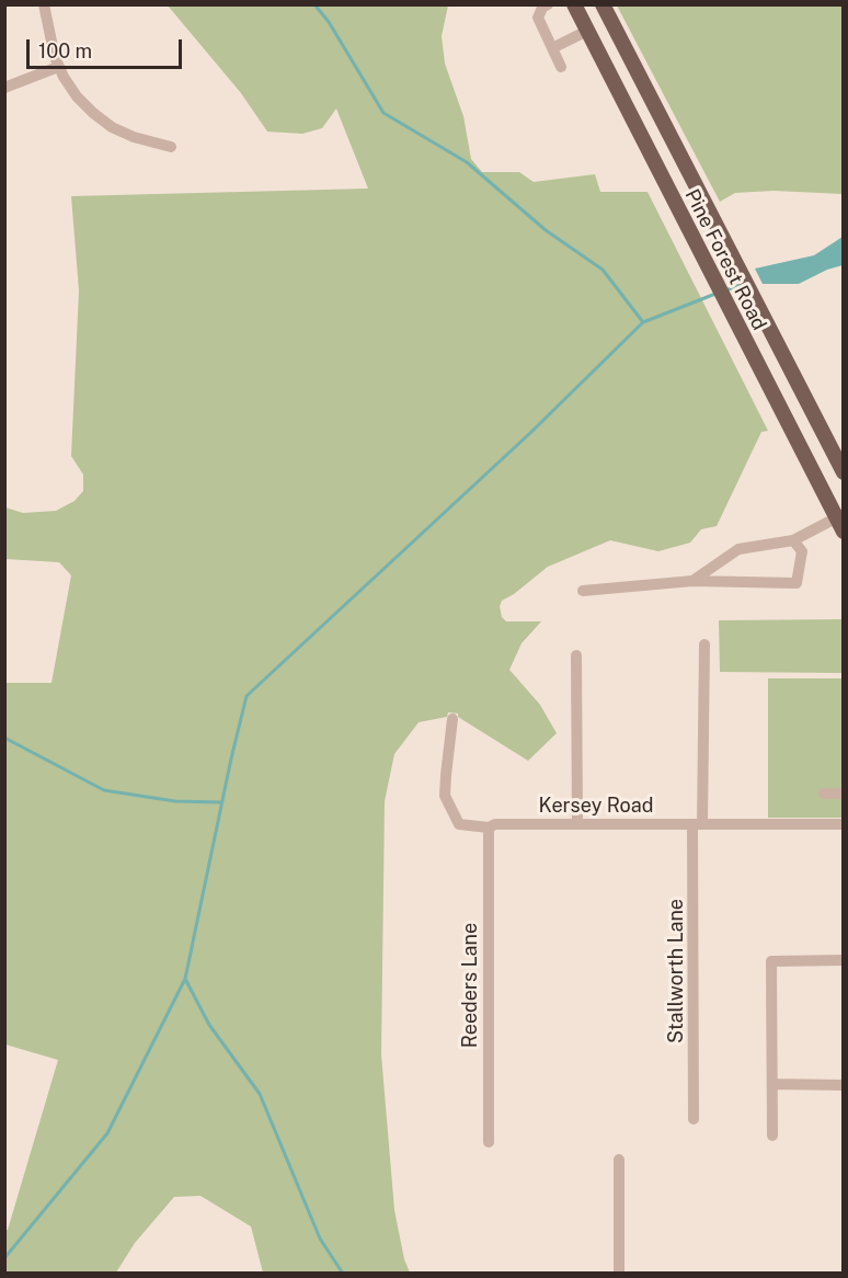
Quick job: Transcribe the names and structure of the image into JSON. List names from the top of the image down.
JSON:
{
  "streets": {
    "main road": ["Pine Forest Road"],
    "street": ["Kersey Road", "Stallworth Lane", "Reeders Lane"]
  },
  "crossings": [
    ["Kersey Road", "Stallworth Lane"],
    ["Kersey Road", "Reeders Lane"]
  ],
  "scale_bar": "100 m"
}
